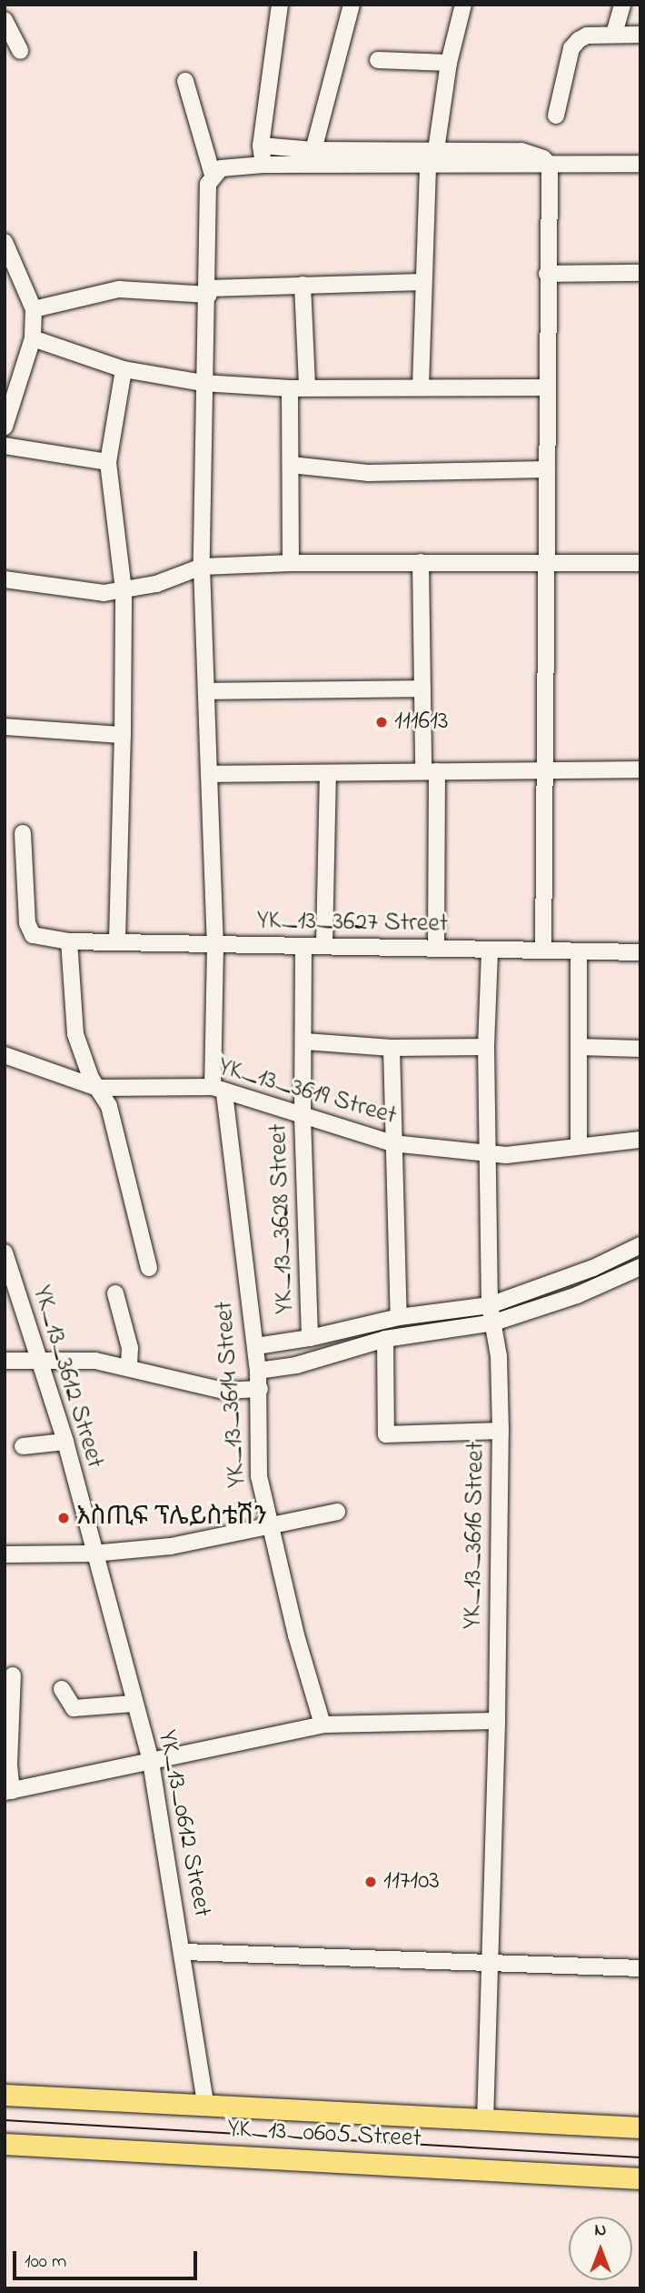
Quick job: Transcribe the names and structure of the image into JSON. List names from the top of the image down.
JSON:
{
  "streets": {
    "main road": ["YK_13_0605 Street"],
    "street": [
      "YK_13_3627 Street",
      "YK_13_3619 Street",
      "YK_13_3628 Street",
      "YK_13_3612 Street",
      "YK_13_3614 Street",
      "YK_13_3616 Street",
      "YK_13_0612 Street"
    ]
  },
  "crossings": [
    ["YK_13_3627 Street", "YK_13_3628 Street"],
    ["YK_13_3627 Street", "YK_13_3614 Street"],
    ["YK_13_3627 Street", "YK_13_3616 Street"],
    ["YK_13_3619 Street", "YK_13_3628 Street"],
    ["YK_13_3619 Street", "YK_13_3614 Street"],
    ["YK_13_3619 Street", "YK_13_3616 Street"],
    ["YK_13_3612 Street", "YK_13_0612 Street"],
    ["YK_13_3616 Street", "YK_13_0605 Street"],
    ["YK_13_0612 Street", "YK_13_0605 Street"]
  ],
  "places": ["111613", "እስጢፍ ፕሌይስቴሽን", "117103"],
  "scale_bar": "100 m",
  "north": "top"
}
